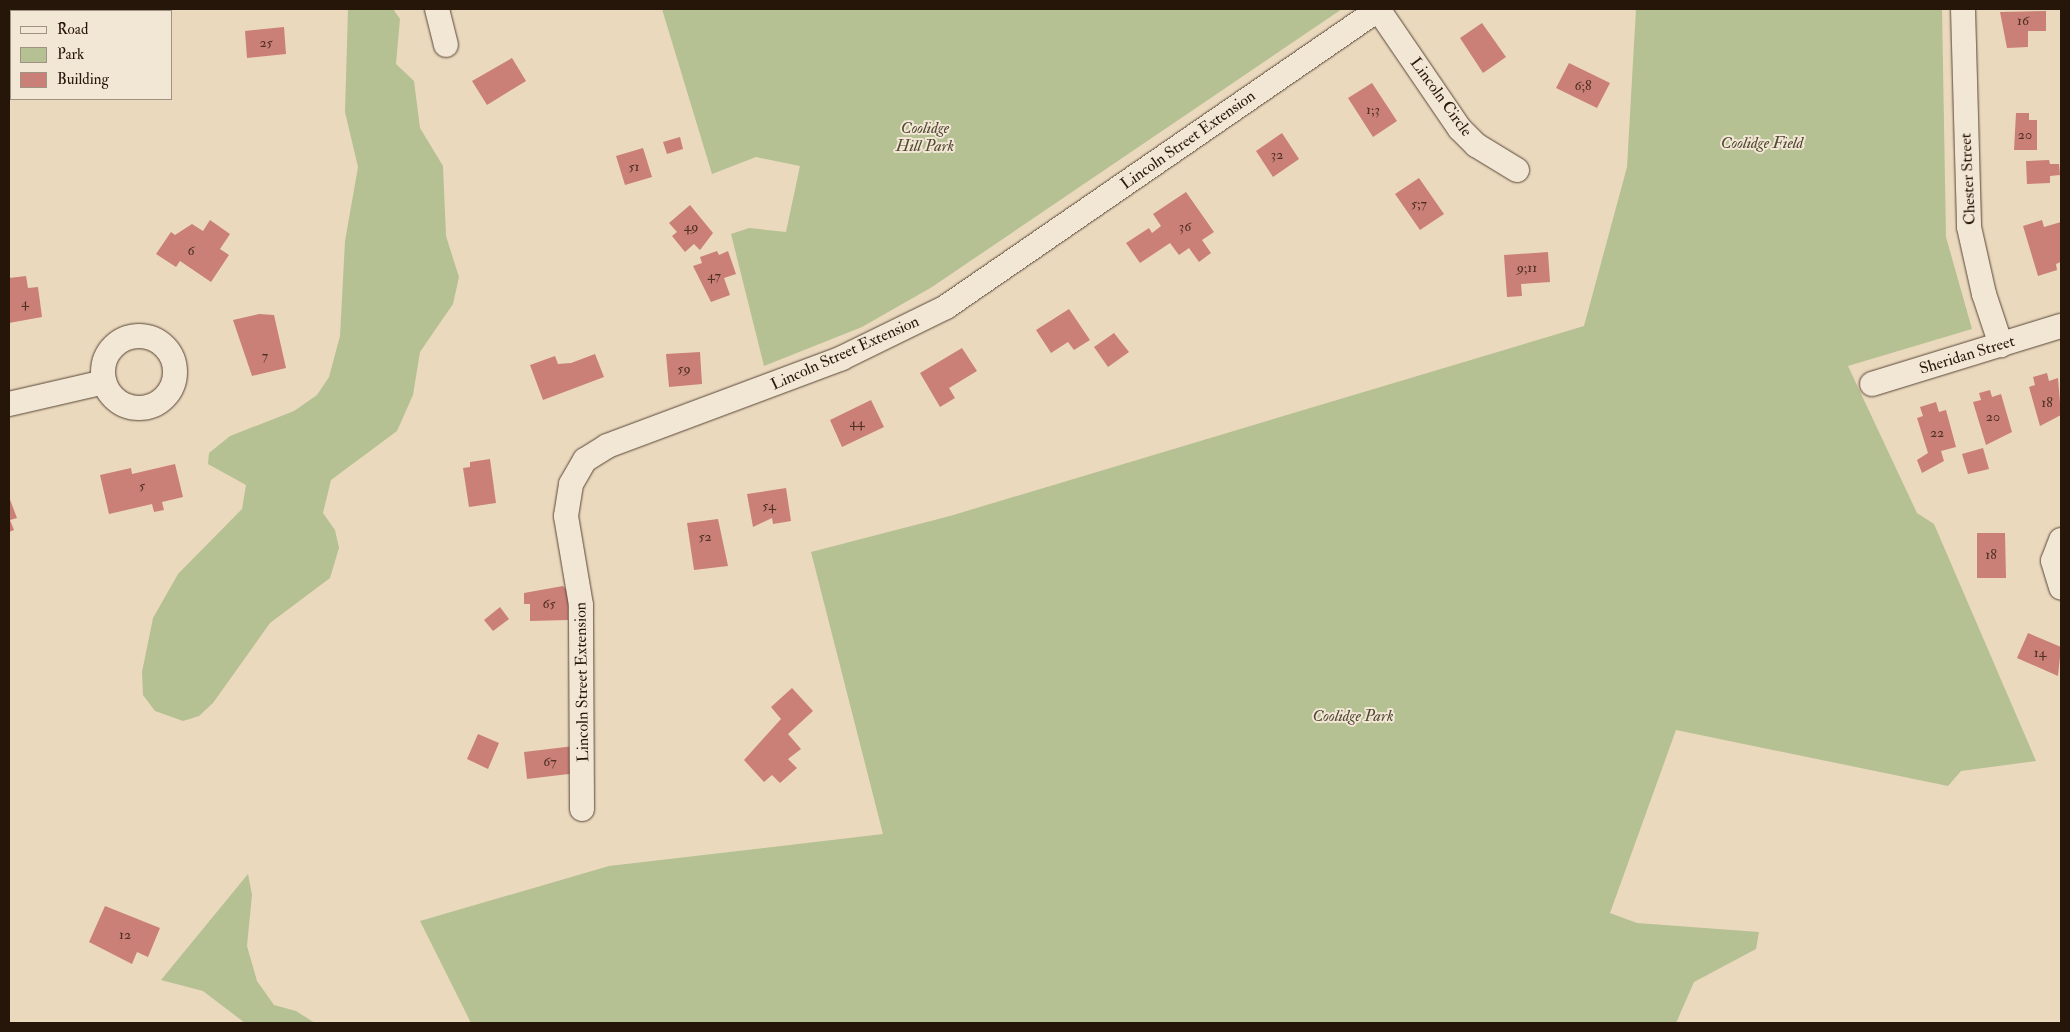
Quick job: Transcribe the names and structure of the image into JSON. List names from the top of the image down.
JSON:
{
  "streets": {
    "street": [
      "Lincoln Circle",
      "Lincoln Street Extension",
      "Chester Street",
      "Sheridan Street"
    ]
  },
  "crossings": [
    ["Lincoln Circle", "Lincoln Street Extension"],
    ["Chester Street", "Sheridan Street"]
  ],
  "parks": ["Coolidge Hill Park", "Coolidge Field", "Coolidge Park"],
  "house_numbers": [
    "16",
    "25",
    "6;8",
    "1;3",
    "20",
    "32",
    "51",
    "5;7",
    "49",
    "36",
    "6",
    "9;11",
    "47",
    "4",
    "7",
    "59",
    "18",
    "20",
    "44",
    "22",
    "5",
    "54",
    "52",
    "18",
    "65",
    "14",
    "67",
    "12"
  ],
  "legend": ["Road", "Park", "Building"]
}
